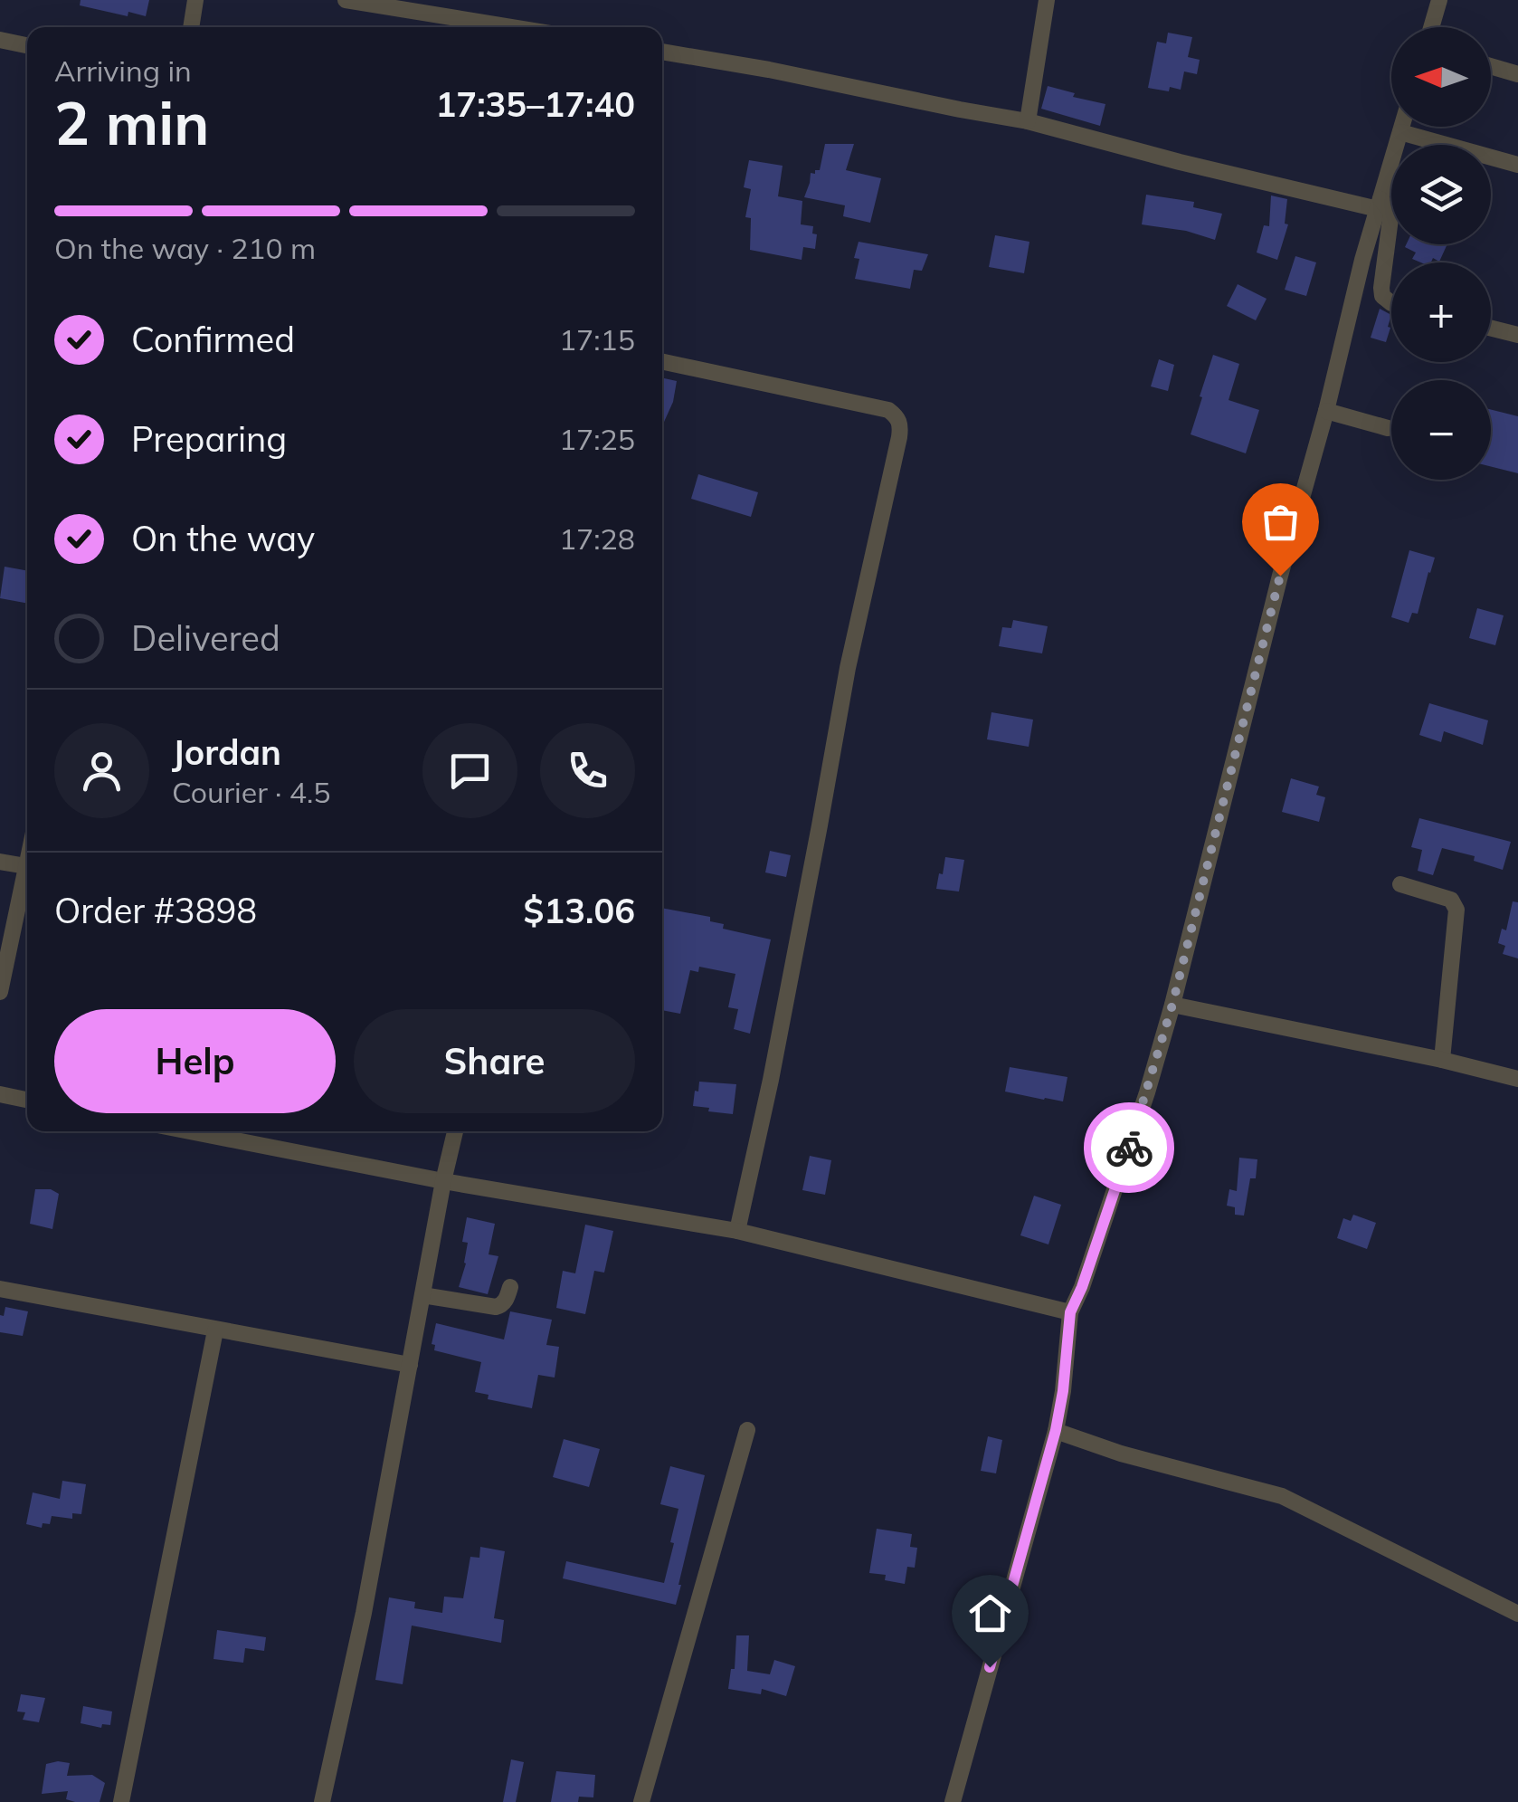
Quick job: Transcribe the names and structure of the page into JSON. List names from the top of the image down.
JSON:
{
  "north": "left",
  "page": {
    "map_buttons": ["+", "−"],
    "heading": ["2 min", "Arriving in", "17:35–17:40"],
    "panel": [
      "Jordan",
      "Courier · 4.5",
      "Order #3898",
      "$13.06"
    ],
    "bar": "On the way · 210 m",
    "list": [
      ["Confirmed", "17:15"],
      ["Preparing", "17:25"],
      ["On the way", "17:28"],
      "Delivered"
    ],
    "buttons": ["Help", "Share"]
  }
}
